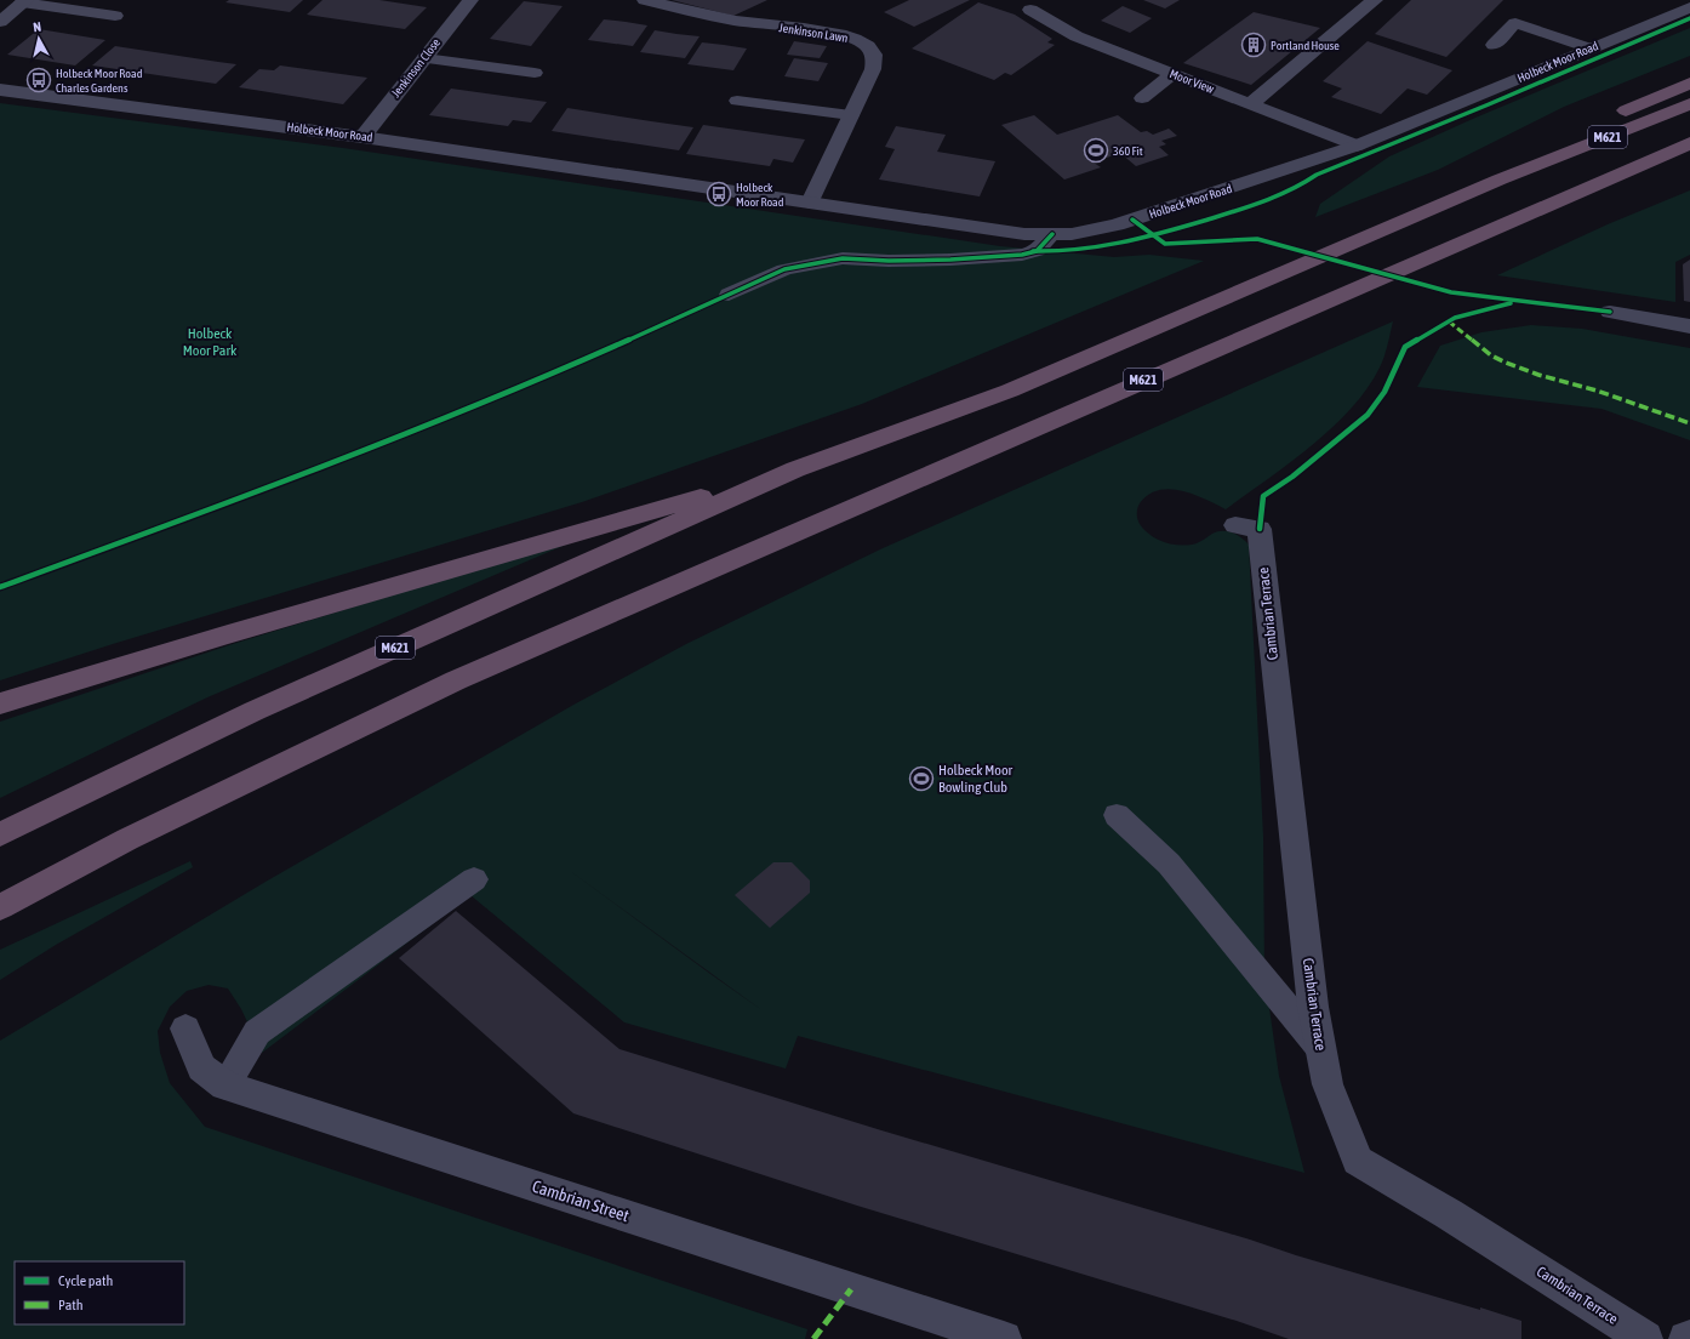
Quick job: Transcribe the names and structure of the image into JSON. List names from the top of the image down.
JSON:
{
  "streets": {
    "highway": ["M621"],
    "street": [
      "Jenkinson Lawn",
      "Holbeck Moor Road",
      "Jenkinson Close",
      "Moor View",
      "Cambrian Terrace",
      "Cambrian Street"
    ]
  },
  "crossings": [
    ["Jenkinson Lawn", "Holbeck Moor Road"],
    ["Holbeck Moor Road", "Jenkinson Close"],
    ["Holbeck Moor Road", "Moor View"]
  ],
  "parks": ["Holbeck Moor Park"],
  "places": {
    "building": ["Portland House"],
    "bus stop": ["Holbeck Moor Road Charles Gardens", "Holbeck Moor Road"],
    "sports": ["360 Fit", "Holbeck Moor Bowling Club"]
  },
  "legend": ["Cycle path", "Path"],
  "north": "top"
}
